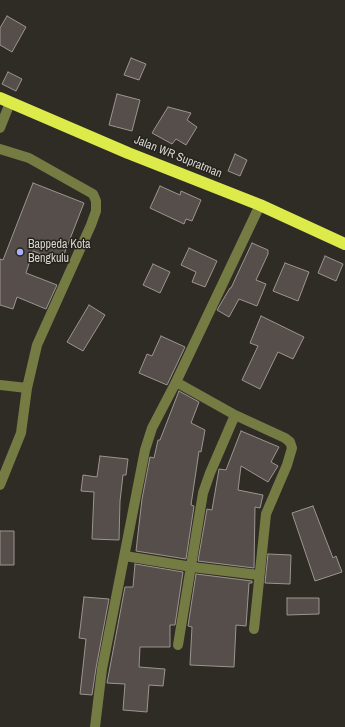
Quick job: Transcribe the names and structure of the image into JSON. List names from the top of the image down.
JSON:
{
  "streets": {
    "highway": ["Jalan WR Supratman"]
  },
  "places": ["Bappeda Kota Bengkulu"]
}
